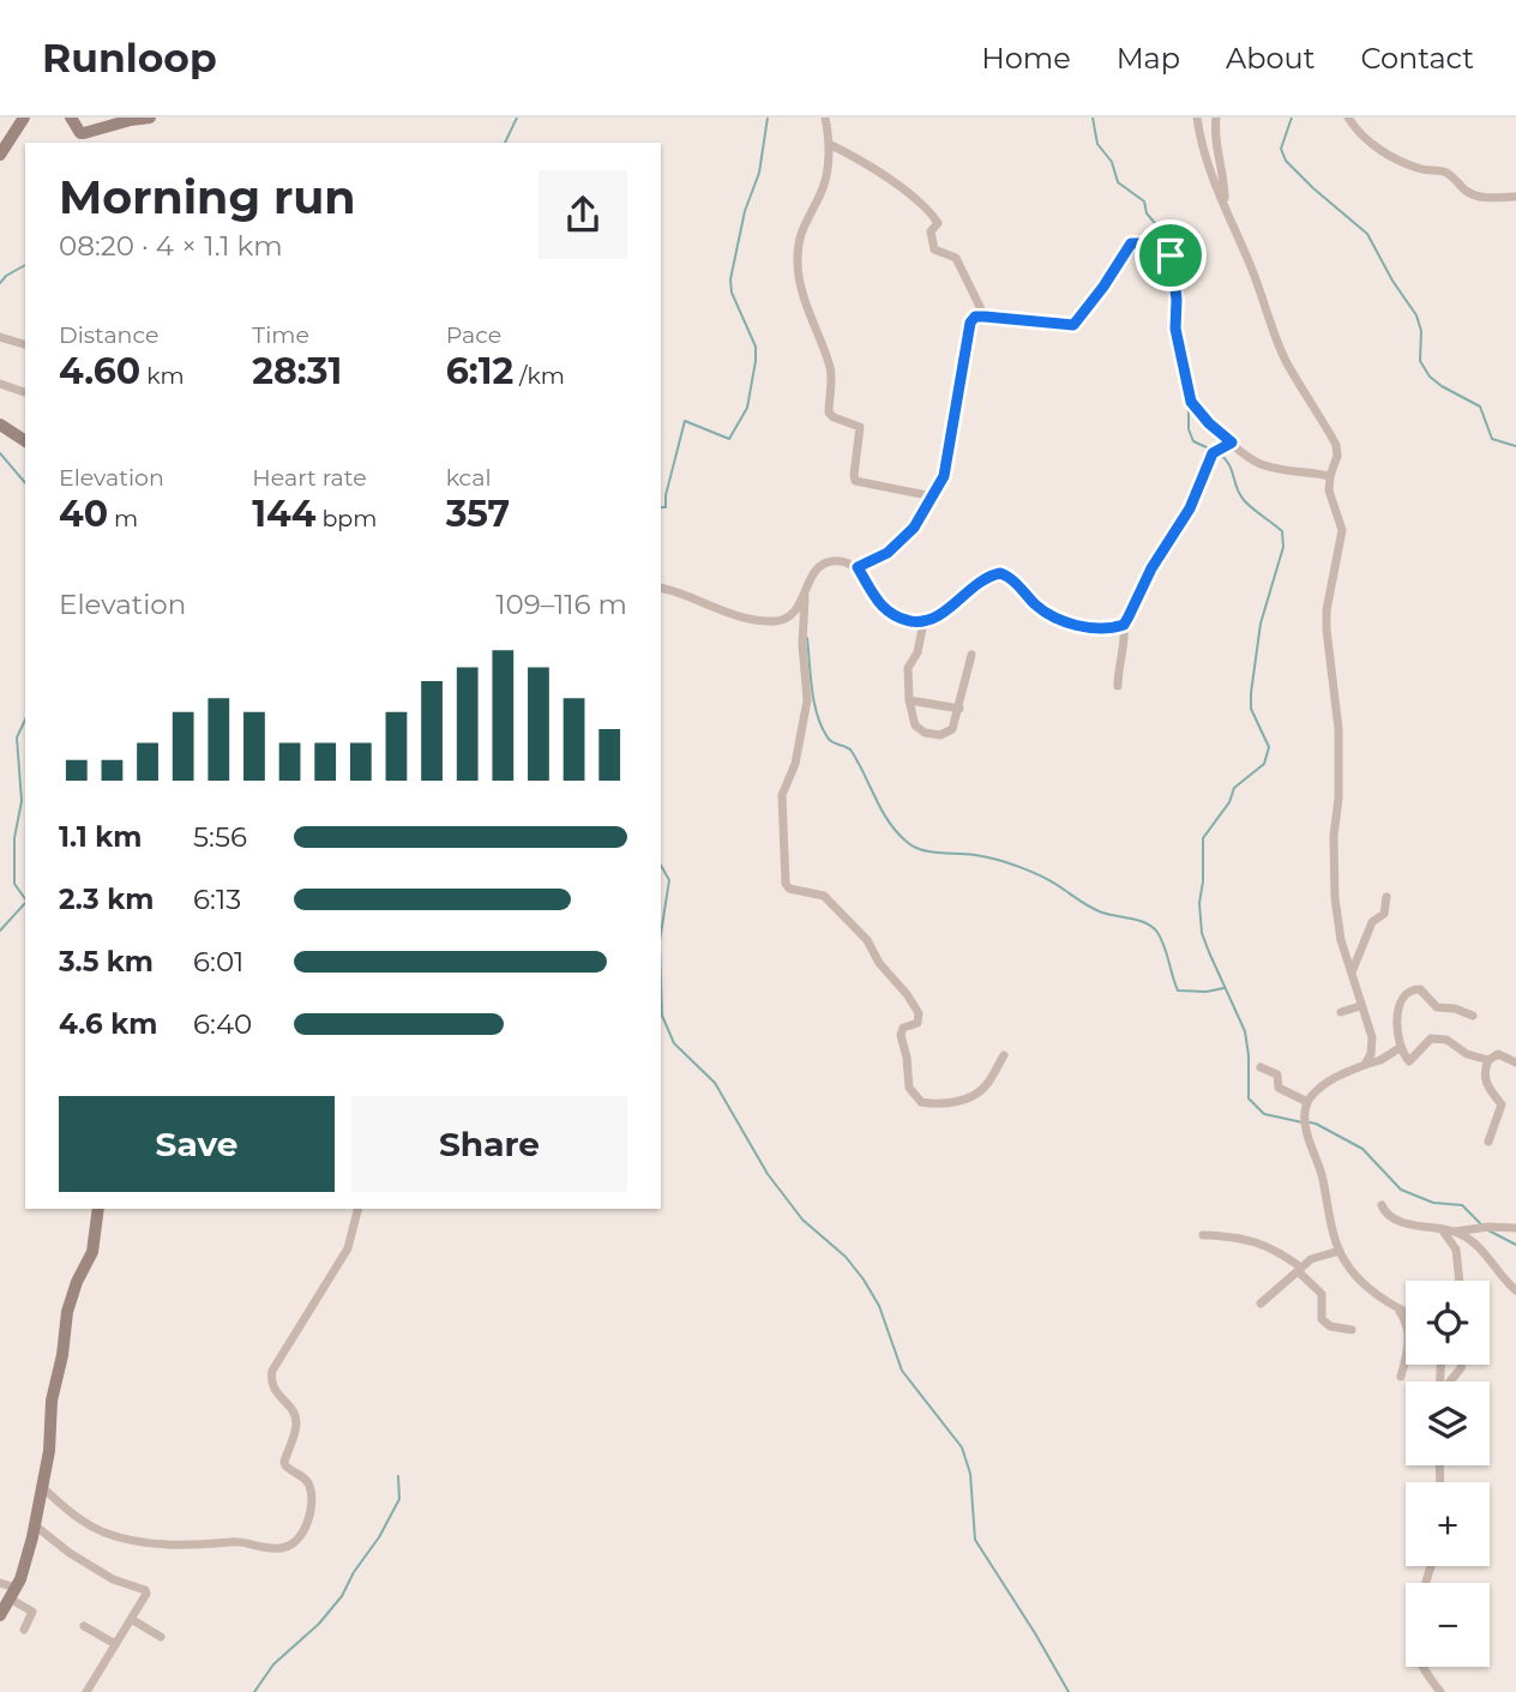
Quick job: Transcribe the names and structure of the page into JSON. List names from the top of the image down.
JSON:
{
  "page": {
    "header": "Runloop",
    "nav": [
      "Home",
      "Map",
      "About",
      "Contact"
    ],
    "heading": ["Morning run", "08:20 · 4 × 1.1 km"],
    "stats": [
      ["Distance", "4.60 km"],
      ["Time", "28:31"],
      ["Pace", "6:12 /km"],
      ["Elevation", "40 m"],
      ["Heart rate", "144 bpm"],
      ["kcal", "357"]
    ],
    "chart": ["Elevation", "109–116 m"],
    "list": [
      {
        "name": "1.1 km",
        "note": "5:56"
      },
      {
        "name": "2.3 km",
        "note": "6:13"
      },
      {
        "name": "3.5 km",
        "note": "6:01"
      },
      {
        "name": "4.6 km",
        "note": "6:40"
      }
    ],
    "buttons": ["Save", "Share"],
    "map_buttons": ["+", "−"]
  }
}
